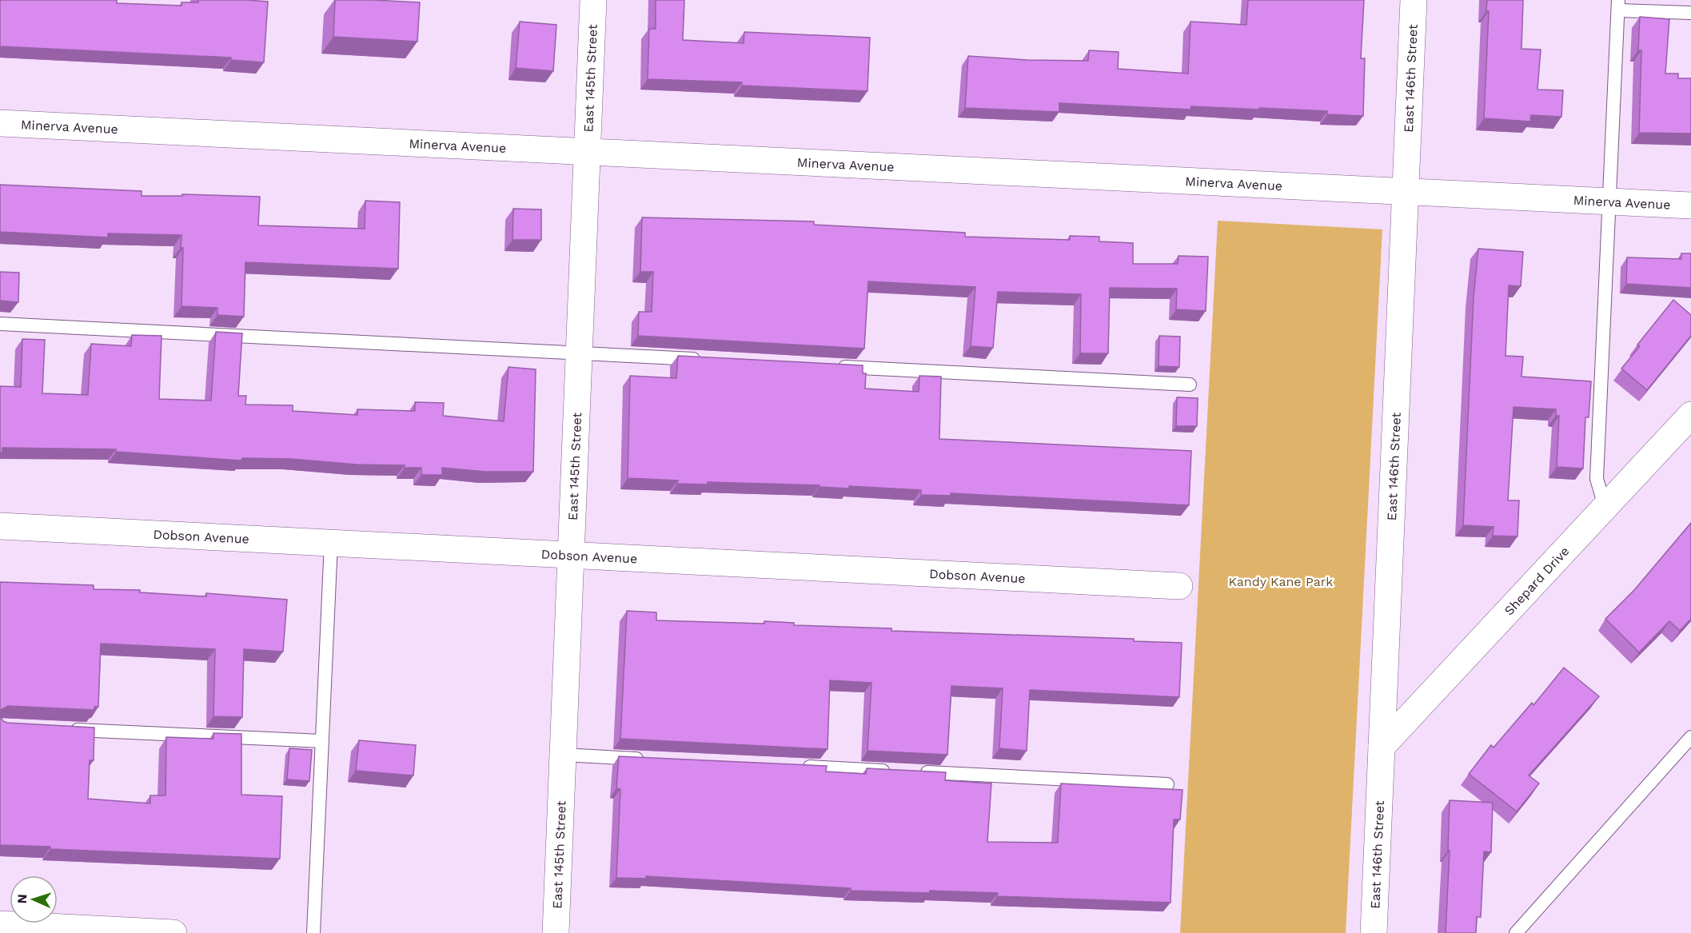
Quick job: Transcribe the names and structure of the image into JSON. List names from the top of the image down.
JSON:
{
  "streets": {
    "street": [
      "East 145th Street",
      "East 146th Street",
      "Minerva Avenue",
      "Dobson Avenue",
      "Shepard Drive"
    ]
  },
  "crossings": [
    ["East 145th Street", "Minerva Avenue"],
    ["East 145th Street", "Dobson Avenue"],
    ["East 146th Street", "Minerva Avenue"],
    ["East 146th Street", "Shepard Drive"]
  ],
  "parks": ["Kandy Kane Park"],
  "north": "left"
}
